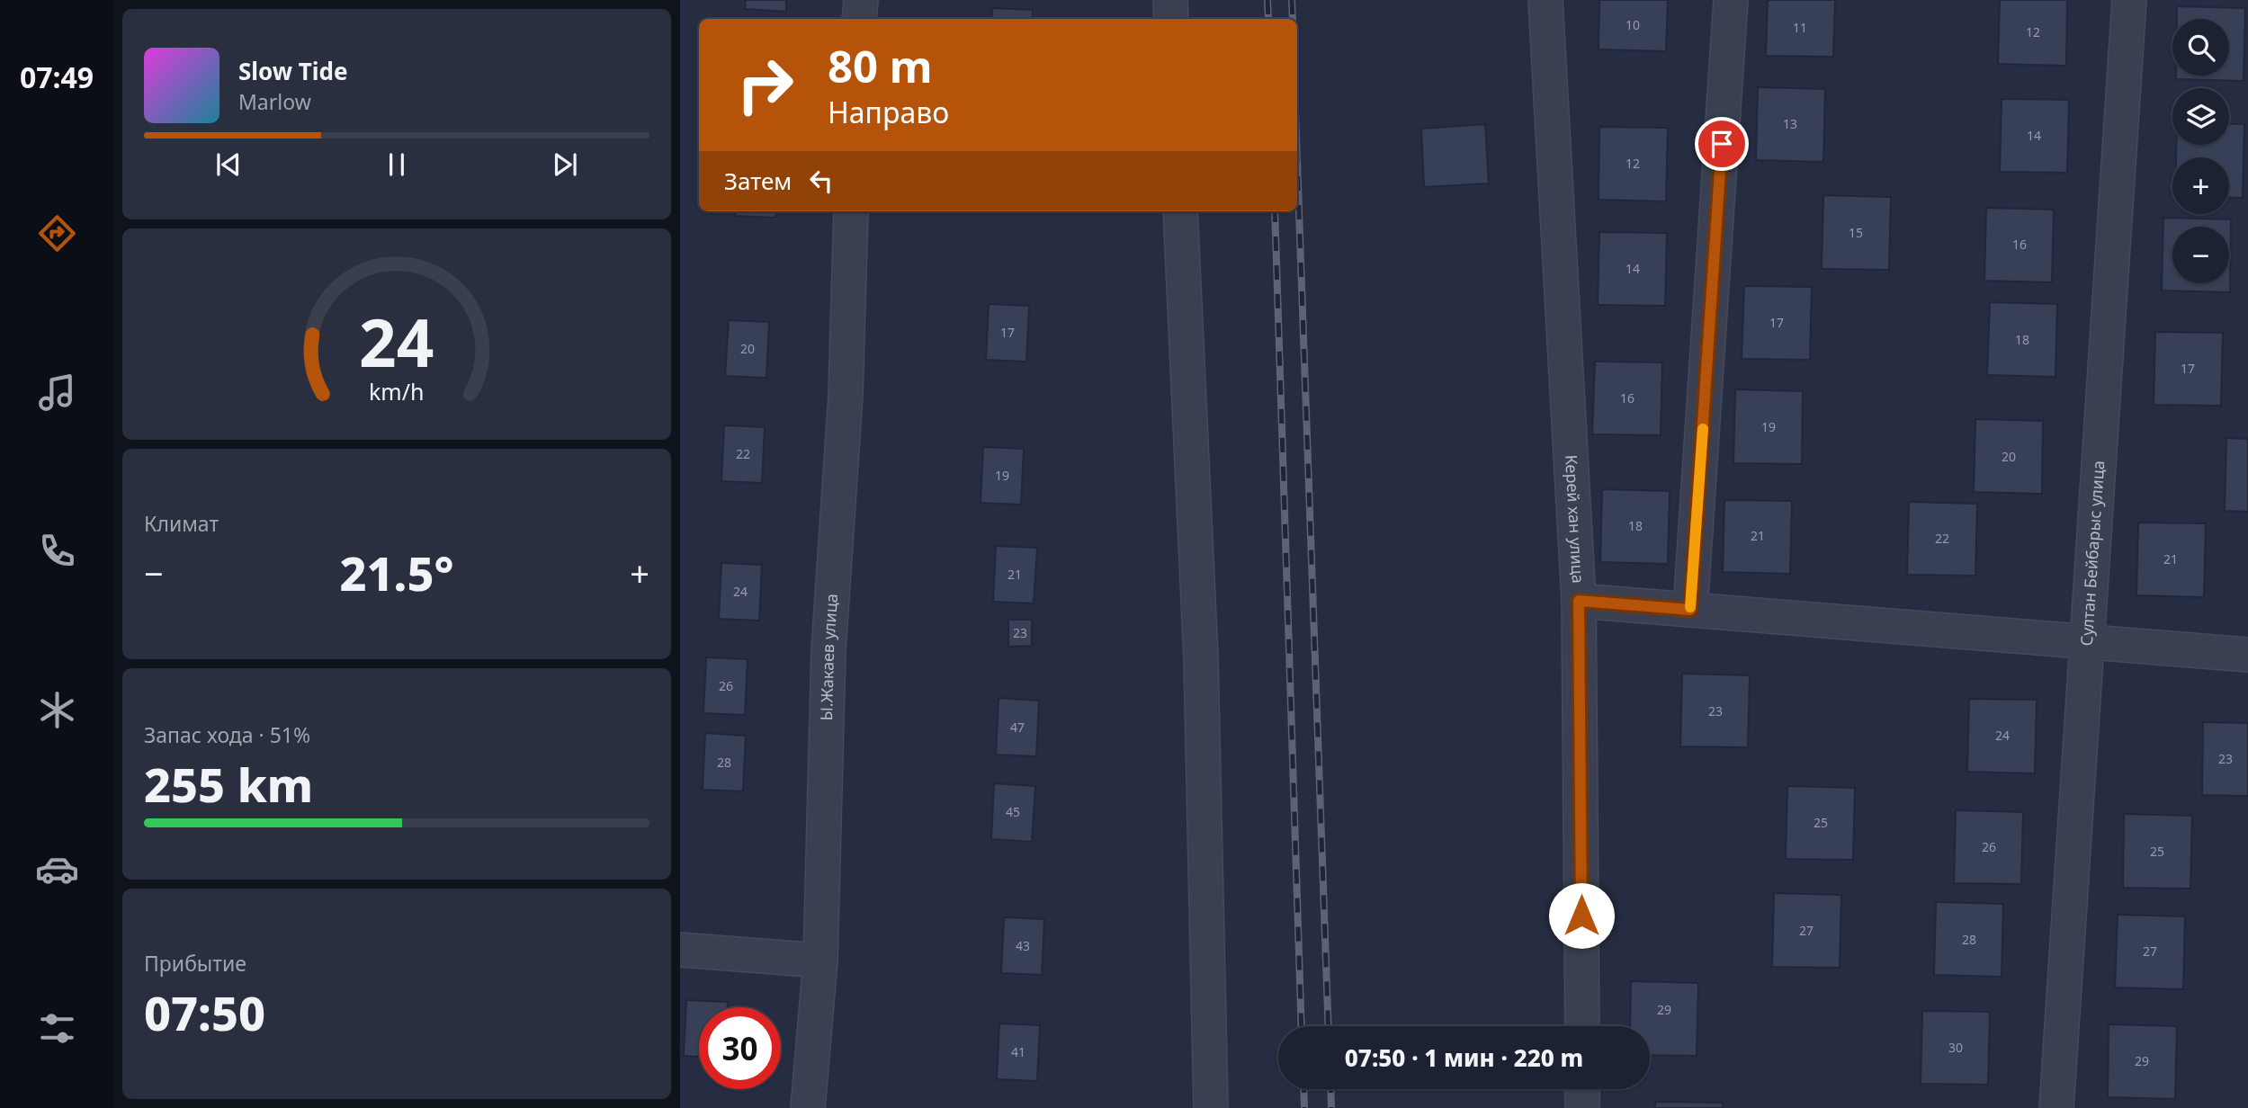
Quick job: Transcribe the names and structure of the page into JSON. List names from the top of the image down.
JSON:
{
  "streets": {
    "street": ["Керей хан улица", "Султан Бейбарыс улица", "Ы.Жакаев улица"]
  },
  "house_numbers": [
    "10",
    "11",
    "12",
    "13",
    "14",
    "12",
    "15",
    "16",
    "14",
    "17",
    "17",
    "18",
    "20",
    "17",
    "16",
    "19",
    "22",
    "20",
    "19",
    "18",
    "21",
    "22",
    "21",
    "21",
    "24",
    "23",
    "26",
    "23",
    "47",
    "24",
    "23",
    "28",
    "45",
    "25",
    "26",
    "25",
    "27",
    "28",
    "43",
    "27",
    "29",
    "30",
    "41",
    "29"
  ],
  "page": {
    "tabs": "07:49",
    "map_buttons": ["+", "−"],
    "turn": ["80 m", "Направо"],
    "song": ["Slow Tide", "Marlow"],
    "then": "Затем",
    "tile": [
      "Климат",
      ["Запас хода · 51%", "255 km"],
      ["Прибытие", "07:50"]
    ],
    "heat": ["−", "21.5°", "+"],
    "limit": "30",
    "trip": "07:50 · 1 мин · 220 m",
    "gauge": ["24", "km/h"]
  }
}
